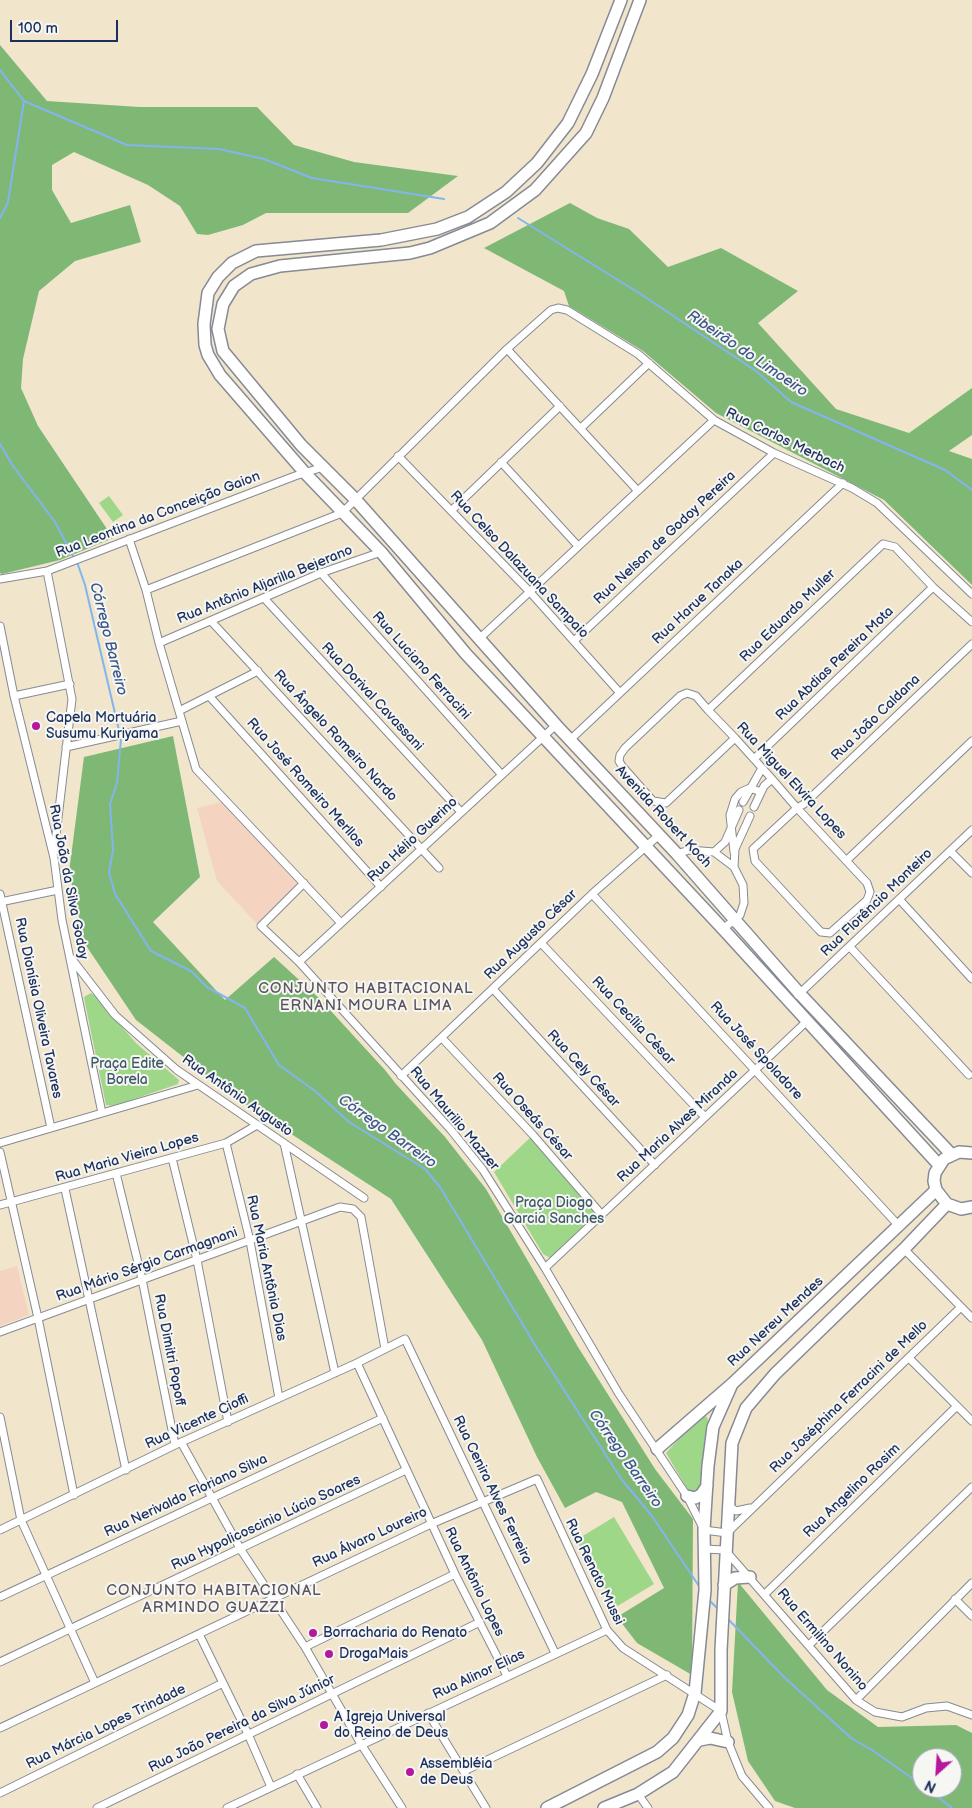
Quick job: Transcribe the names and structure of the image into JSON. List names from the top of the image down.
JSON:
{
  "streets": {
    "main road": ["Avenida Robert Koch", "Rua Nereu Mendes"],
    "street": [
      "Rua Carlos Merbach",
      "Rua Leontina da Conceição Gaion",
      "Rua Nelson de Godoy Pereira",
      "Rua Celso Dalazuana Sampaio",
      "Rua Antônio Aljarilla Bejerano",
      "Rua Harue Tanaka",
      "Rua Eduardo Muller",
      "Rua Abdias Pereira Mota",
      "Rua Luciano Ferracini",
      "Rua Dorival Cavassani",
      "Rua João Caldana",
      "Rua Ângelo Romeiro Nardo",
      "Rua Miguel Elvira Lopes",
      "Rua José Romeiro Merllos",
      "Rua Hélio Guerino",
      "Rua João da Silva Godoy",
      "Rua Florêncio Monteiro",
      "Rua Augusto César",
      "Rua Dionísia Oliveira Tavares",
      "Rua Cecília César",
      "Rua José Spoladore",
      "Rua Cely César",
      "Rua Antônio Augusto",
      "Rua Oseás César",
      "Rua Maurilio Mazzer",
      "Rua Maria Alves Miranda",
      "Rua Maria Vieira Lopes",
      "Rua Mário Sérgio Carmagnani",
      "Rua Maria Antônia Dias",
      "Rua Dimitri Popoff",
      "Rua Joséphina Ferracini de Mello",
      "Rua Vicente Cioffi",
      "Rua Cenira Alves Ferreira",
      "Rua Angelino Rosim",
      "Rua Nerivaldo Floriano Silva",
      "Rua Hypolicoscinio Lúcio Soares",
      "Rua Álvaro Loureiro",
      "Rua Renato Mussi",
      "Rua Antônio Lopes",
      "Rua Ermilino Nonino",
      "Rua Alinor Elias",
      "Rua João Pereira da Silva Júnior",
      "Rua Márcia Lopes Trindade"
    ]
  },
  "crossings": [
    ["Rua Carlos Merbach", "Rua Nelson de Godoy Pereira"],
    ["Rua Carlos Merbach", "Rua Celso Dalazuana Sampaio"],
    ["Rua Carlos Merbach", "Rua Harue Tanaka"],
    ["Rua Carlos Merbach", "Avenida Robert Koch"],
    ["Rua Leontina da Conceição Gaion", "Avenida Robert Koch"],
    ["Rua Nelson de Godoy Pereira", "Rua Celso Dalazuana Sampaio"],
    ["Rua Celso Dalazuana Sampaio", "Rua Harue Tanaka"],
    ["Rua Antônio Aljarilla Bejerano", "Rua Luciano Ferracini"],
    ["Rua Antônio Aljarilla Bejerano", "Rua Dorival Cavassani"],
    ["Rua Antônio Aljarilla Bejerano", "Rua Ângelo Romeiro Nardo"],
    ["Rua Harue Tanaka", "Avenida Robert Koch"],
    ["Rua Eduardo Muller", "Rua Abdias Pereira Mota"],
    ["Rua Eduardo Muller", "Rua Miguel Elvira Lopes"],
    ["Rua Abdias Pereira Mota", "Rua Miguel Elvira Lopes"],
    ["Rua Luciano Ferracini", "Rua Hélio Guerino"],
    ["Rua Dorival Cavassani", "Rua Hélio Guerino"],
    ["Rua João Caldana", "Rua Miguel Elvira Lopes"],
    ["Rua Ângelo Romeiro Nardo", "Rua Hélio Guerino"],
    ["Rua José Romeiro Merllos", "Rua Hélio Guerino"],
    ["Avenida Robert Koch", "Rua Hélio Guerino"],
    ["Avenida Robert Koch", "Rua Florêncio Monteiro"],
    ["Avenida Robert Koch", "Rua Augusto César"],
    ["Rua Hélio Guerino", "Rua Maurilio Mazzer"],
    ["Rua João da Silva Godoy", "Rua Antônio Augusto"],
    ["Rua Augusto César", "Rua Cecília César"],
    ["Rua Augusto César", "Rua José Spoladore"],
    ["Rua Augusto César", "Rua Cely César"],
    ["Rua Augusto César", "Rua Oseás César"],
    ["Rua Augusto César", "Rua Maurilio Mazzer"],
    ["Rua Cecília César", "Rua Maria Alves Miranda"],
    ["Rua José Spoladore", "Rua Maria Alves Miranda"],
    ["Rua José Spoladore", "Rua Nereu Mendes"],
    ["Rua Cely César", "Rua Maria Alves Miranda"],
    ["Rua Antônio Augusto", "Rua Maria Vieira Lopes"],
    ["Rua Oseás César", "Rua Maria Alves Miranda"],
    ["Rua Maurilio Mazzer", "Rua Maria Alves Miranda"],
    ["Rua Maurilio Mazzer", "Rua Nereu Mendes"],
    ["Rua Maria Vieira Lopes", "Rua Maria Antônia Dias"],
    ["Rua Maria Vieira Lopes", "Rua Dimitri Popoff"],
    ["Rua Mário Sérgio Carmagnani", "Rua Maria Antônia Dias"],
    ["Rua Mário Sérgio Carmagnani", "Rua Dimitri Popoff"],
    ["Rua Mário Sérgio Carmagnani", "Rua Vicente Cioffi"],
    ["Rua Maria Antônia Dias", "Rua Vicente Cioffi"],
    ["Rua Nereu Mendes", "Rua Renato Mussi"],
    ["Rua Dimitri Popoff", "Rua Vicente Cioffi"],
    ["Rua Dimitri Popoff", "Rua Nerivaldo Floriano Silva"],
    ["Rua Dimitri Popoff", "Rua Hypolicoscinio Lúcio Soares"],
    ["Rua Dimitri Popoff", "Rua Álvaro Loureiro"],
    ["Rua Dimitri Popoff", "Rua Alinor Elias"],
    ["Rua Dimitri Popoff", "Rua João Pereira da Silva Júnior"],
    ["Rua Vicente Cioffi", "Rua Cenira Alves Ferreira"],
    ["Rua Vicente Cioffi", "Rua Antônio Lopes"],
    ["Rua Cenira Alves Ferreira", "Rua Álvaro Loureiro"],
    ["Rua Cenira Alves Ferreira", "Rua Alinor Elias"],
    ["Rua Angelino Rosim", "Rua Ermilino Nonino"],
    ["Rua Nerivaldo Floriano Silva", "Rua Antônio Lopes"],
    ["Rua Hypolicoscinio Lúcio Soares", "Rua Antônio Lopes"],
    ["Rua Álvaro Loureiro", "Rua Renato Mussi"],
    ["Rua Álvaro Loureiro", "Rua Antônio Lopes"],
    ["Rua Renato Mussi", "Rua Alinor Elias"],
    ["Rua Antônio Lopes", "Rua Alinor Elias"],
    ["Rua Antônio Lopes", "Rua João Pereira da Silva Júnior"]
  ],
  "districts": ["CONJUNTO HABITACIONAL ERNANI MOURA LIMA", "CONJUNTO HABITACIONAL ARMINDO GUAZZI"],
  "water": ["Ribeirão do Limoeiro", "Córrego Barreiro"],
  "parks": ["Praça Edite Borela", "Praça Diogo Garcia Sanches"],
  "places": [
    "Capela Mortuária Susumu Kuriyama",
    "Borracharia do Renato",
    "DrogaMais",
    "A Igreja Universal do Reino de Deus",
    "Assembléia de Deus"
  ],
  "scale_bar": "100 m",
  "north": "bottom left"
}
